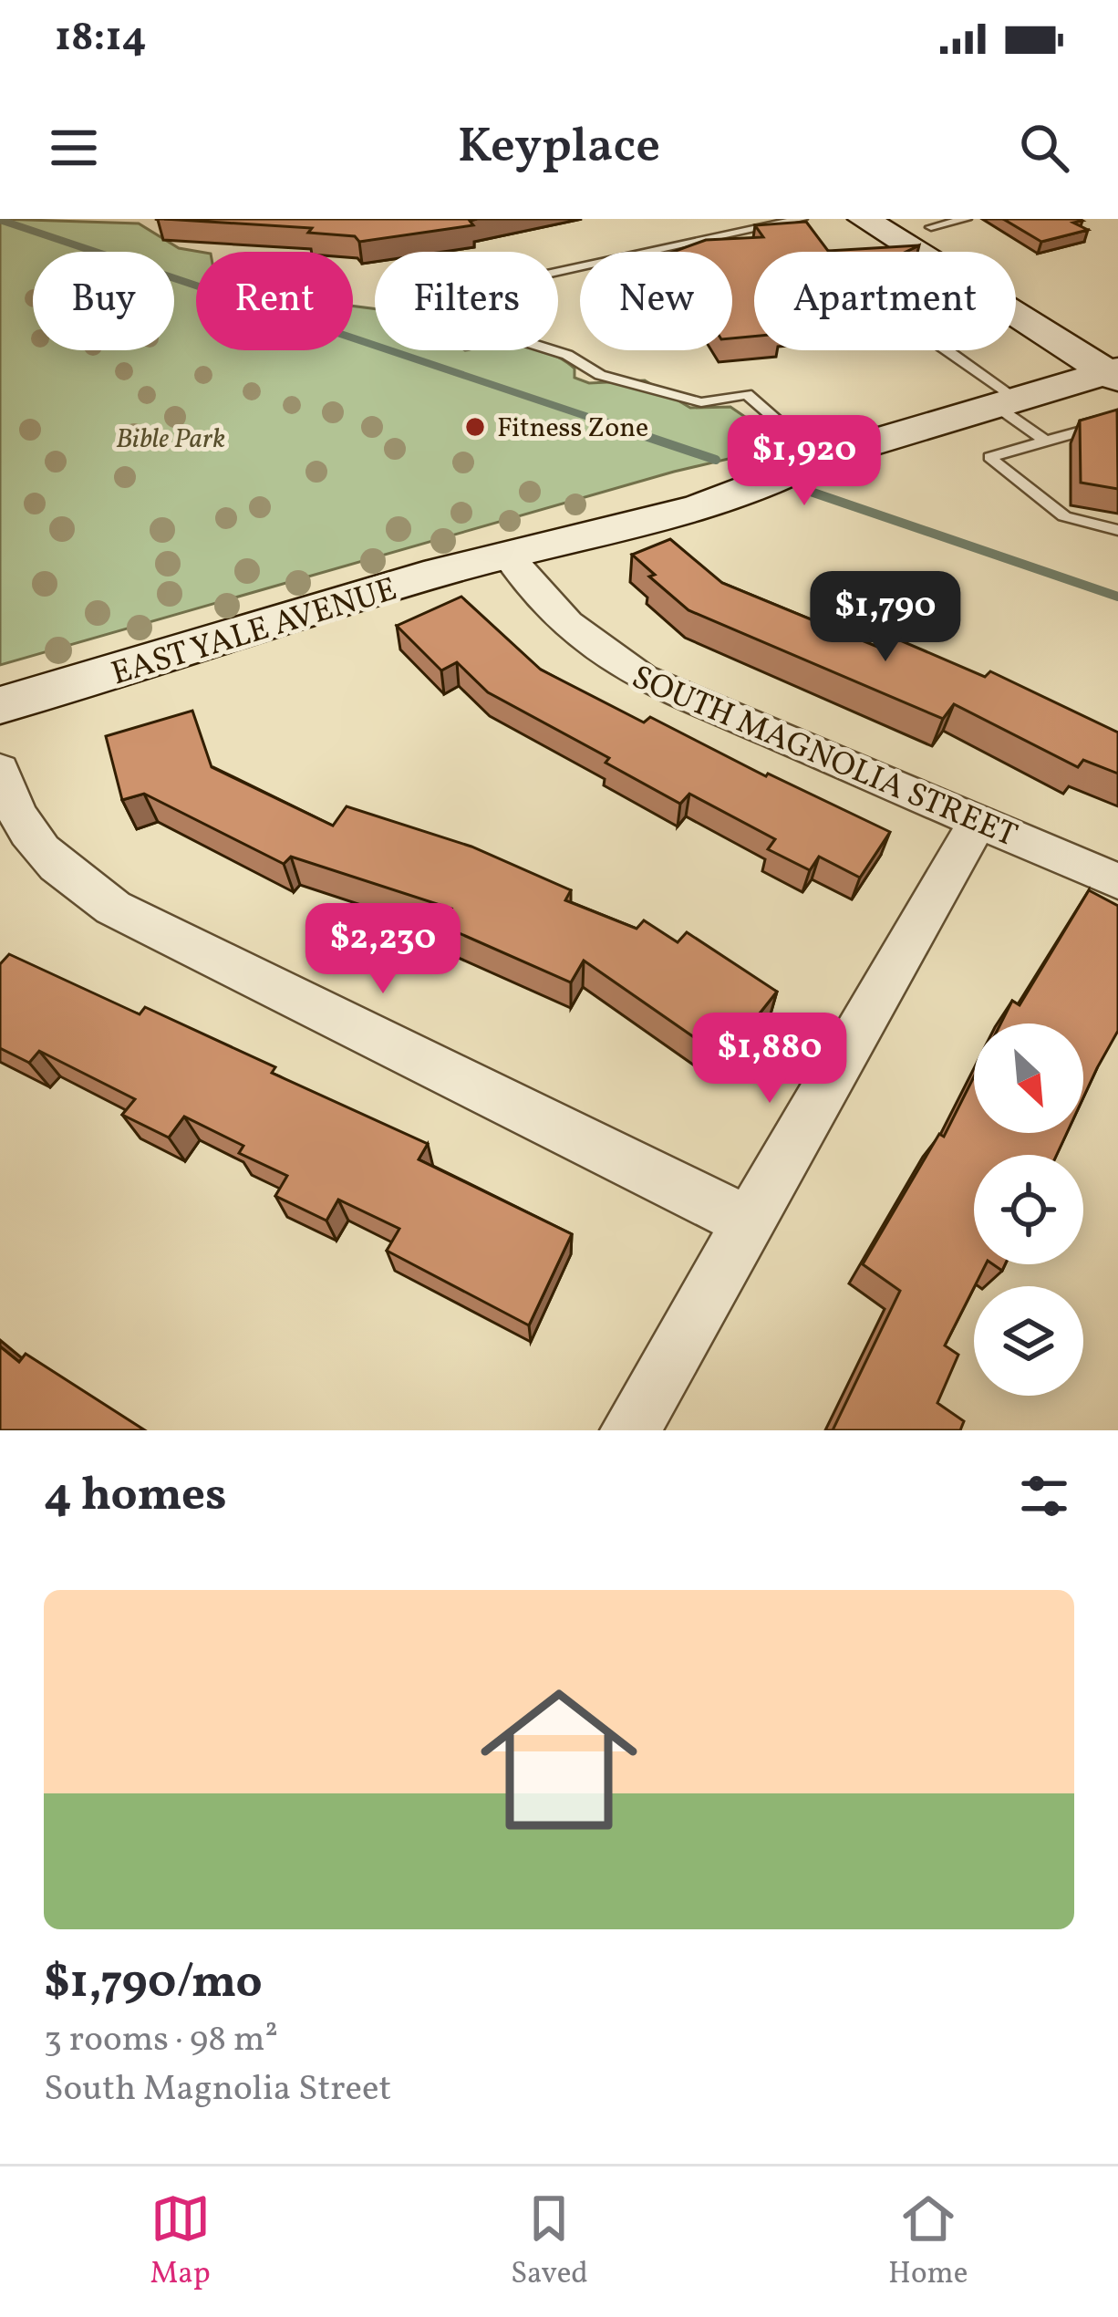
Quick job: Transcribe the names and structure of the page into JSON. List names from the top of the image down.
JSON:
{
  "streets": {
    "main road": ["EAST YALE AVENUE"],
    "street": ["SOUTH MAGNOLIA STREET"]
  },
  "crossings": [
    ["EAST YALE AVENUE", "SOUTH MAGNOLIA STREET"]
  ],
  "parks": ["Bible Park"],
  "places": ["Fitness Zone"],
  "north": "bottom right",
  "page": {
    "status": "18:14",
    "header": "Keyplace",
    "chip": [
      "Buy",
      "Rent",
      "Filters",
      "New",
      "Apartment"
    ],
    "price": [
      "$1,920",
      "$1,790",
      "$2,230",
      "$1,880"
    ],
    "heading": "4 homes",
    "list": [
      {
        "name": "$1,790/mo",
        "note": "3 rooms · 98 m² · South Magnolia Street"
      }
    ],
    "tabs": ["Map", "Saved", "Home"]
  }
}
